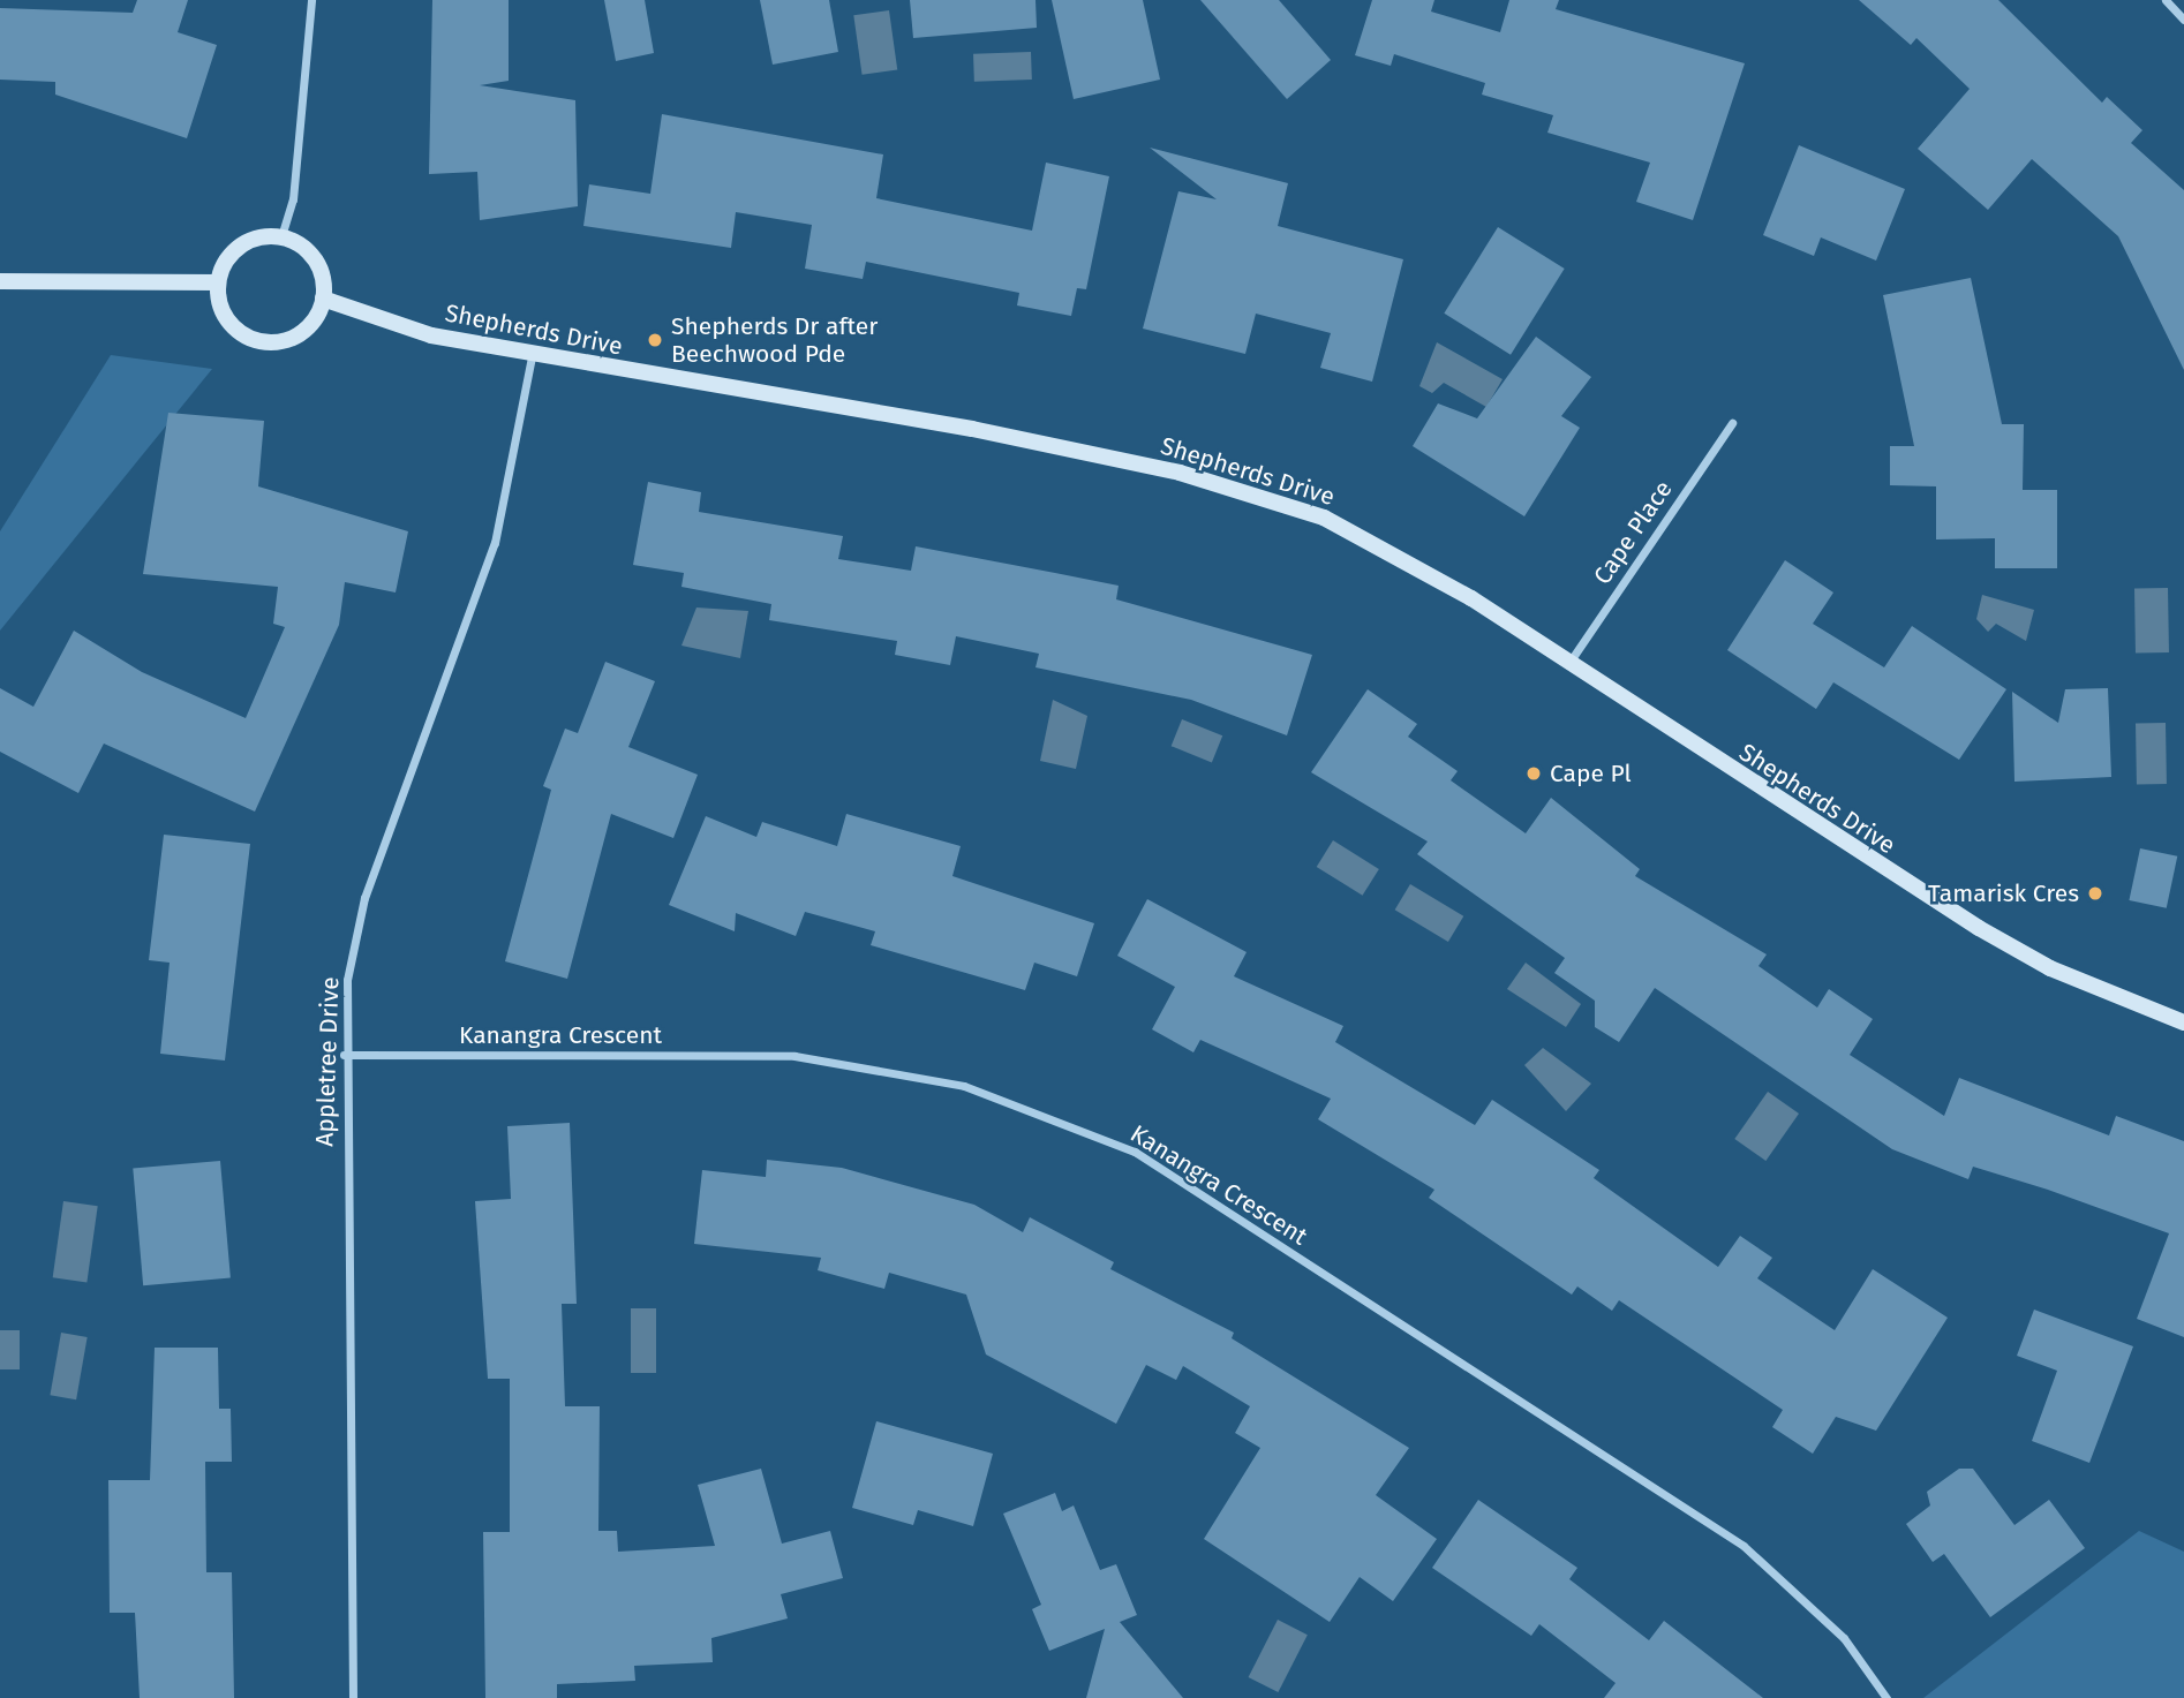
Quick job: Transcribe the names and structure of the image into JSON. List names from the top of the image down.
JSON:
{
  "streets": {
    "main road": ["Shepherds Drive"],
    "street": ["Cape Place", "Kanangra Crescent", "Appletree Drive"]
  },
  "crossings": [
    ["Shepherds Drive", "Cape Place"],
    ["Shepherds Drive", "Appletree Drive"],
    ["Kanangra Crescent", "Appletree Drive"]
  ],
  "places": ["Shepherds Dr after Beechwood Pde", "Cape Pl", "Tamarisk Cres"]
}
